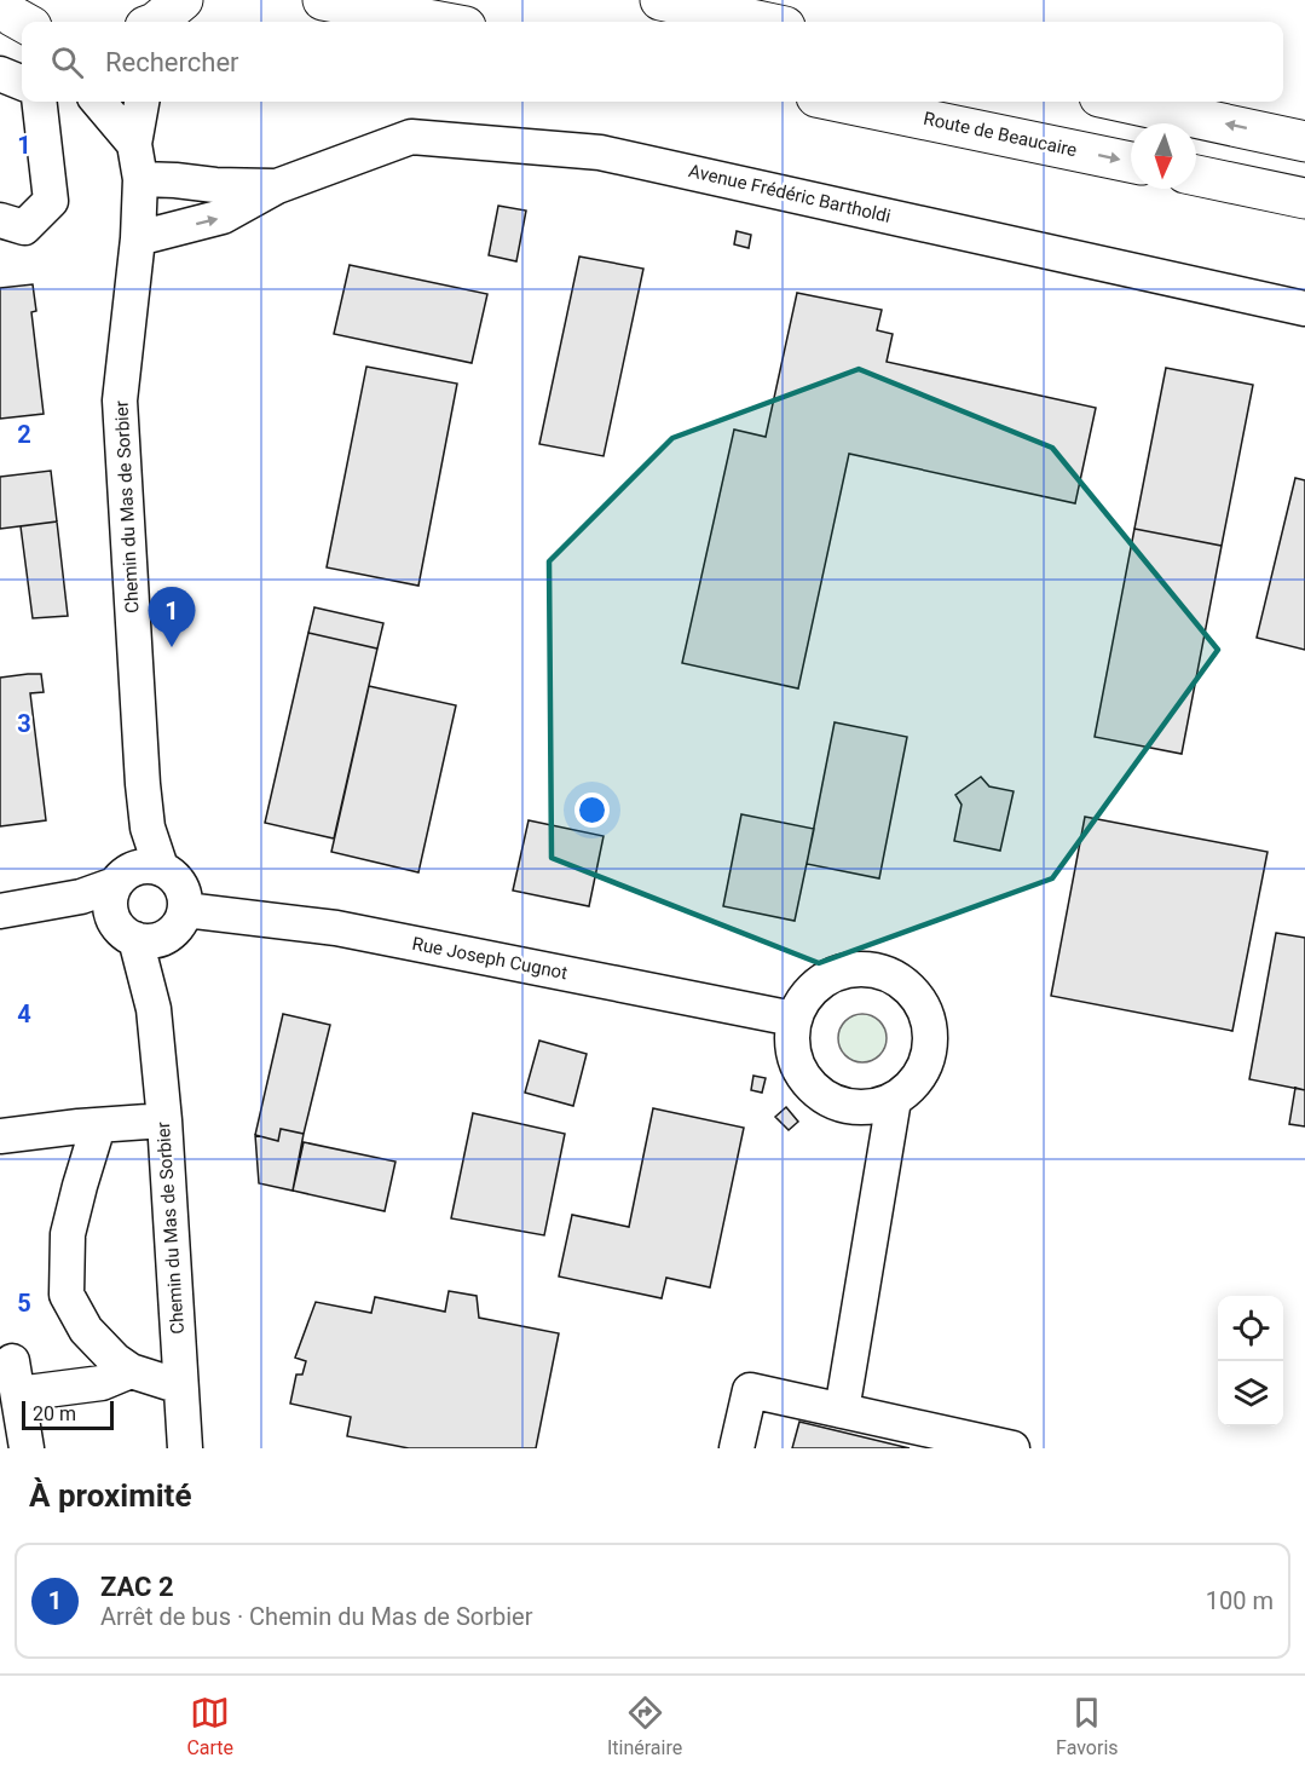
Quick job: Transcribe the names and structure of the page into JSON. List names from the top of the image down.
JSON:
{
  "streets": {
    "main road": ["Route de Beaucaire"],
    "street": ["Avenue Frédéric Bartholdi", "Chemin du Mas de Sorbier", "Rue Joseph Cugnot"]
  },
  "crossings": [
    ["Avenue Frédéric Bartholdi", "Chemin du Mas de Sorbier"],
    ["Chemin du Mas de Sorbier", "Rue Joseph Cugnot"]
  ],
  "one_way": ["Route de Beaucaire"],
  "scale_bar": "20 m",
  "north": "bottom",
  "page": {
    "search": "Rechercher",
    "pins": "1",
    "scale": "20 m",
    "heading": "À proximité",
    "list": [
      {
        "mark": "1",
        "name": "ZAC 2",
        "note": "Arrêt de bus · Chemin du Mas de Sorbier",
        "value": "100 m"
      }
    ],
    "nav": ["Carte", "Itinéraire", "Favoris"]
  },
  "grid": {
    "rows": [
      "1",
      "2",
      "3",
      "4",
      "5"
    ]
  }
}
